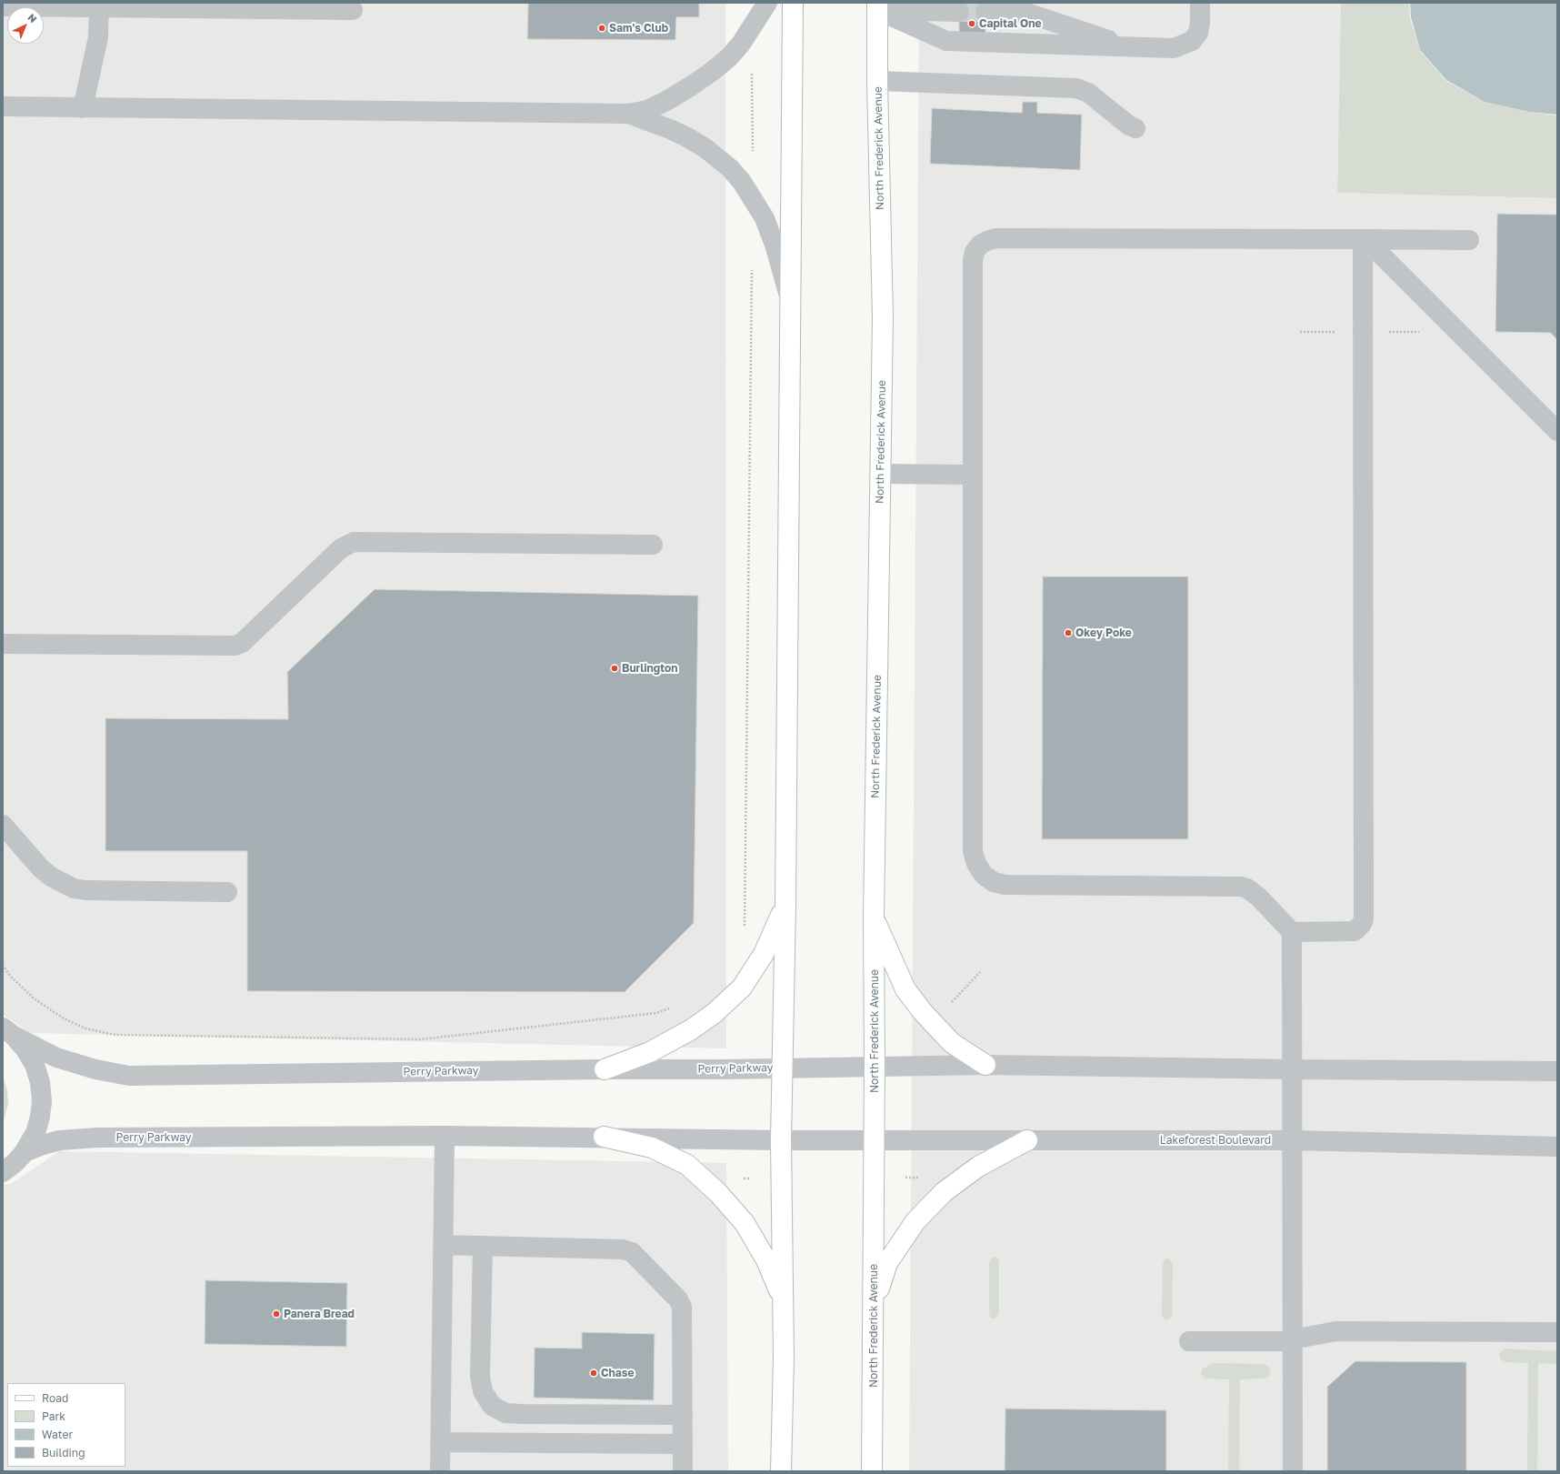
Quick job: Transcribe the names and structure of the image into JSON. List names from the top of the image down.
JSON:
{
  "streets": {
    "main road": ["North Frederick Avenue"],
    "street": ["Perry Parkway", "Lakeforest Boulevard"]
  },
  "crossings": [
    ["North Frederick Avenue", "Perry Parkway"],
    ["North Frederick Avenue", "Lakeforest Boulevard"],
    ["Perry Parkway", "Lakeforest Boulevard"]
  ],
  "places": [
    "Capital One",
    "Sam's Club",
    "Okey Poke",
    "Burlington",
    "Panera Bread",
    "Chase"
  ],
  "legend": [
    "Road",
    "Park",
    "Water",
    "Building"
  ],
  "north": "top right"
}
